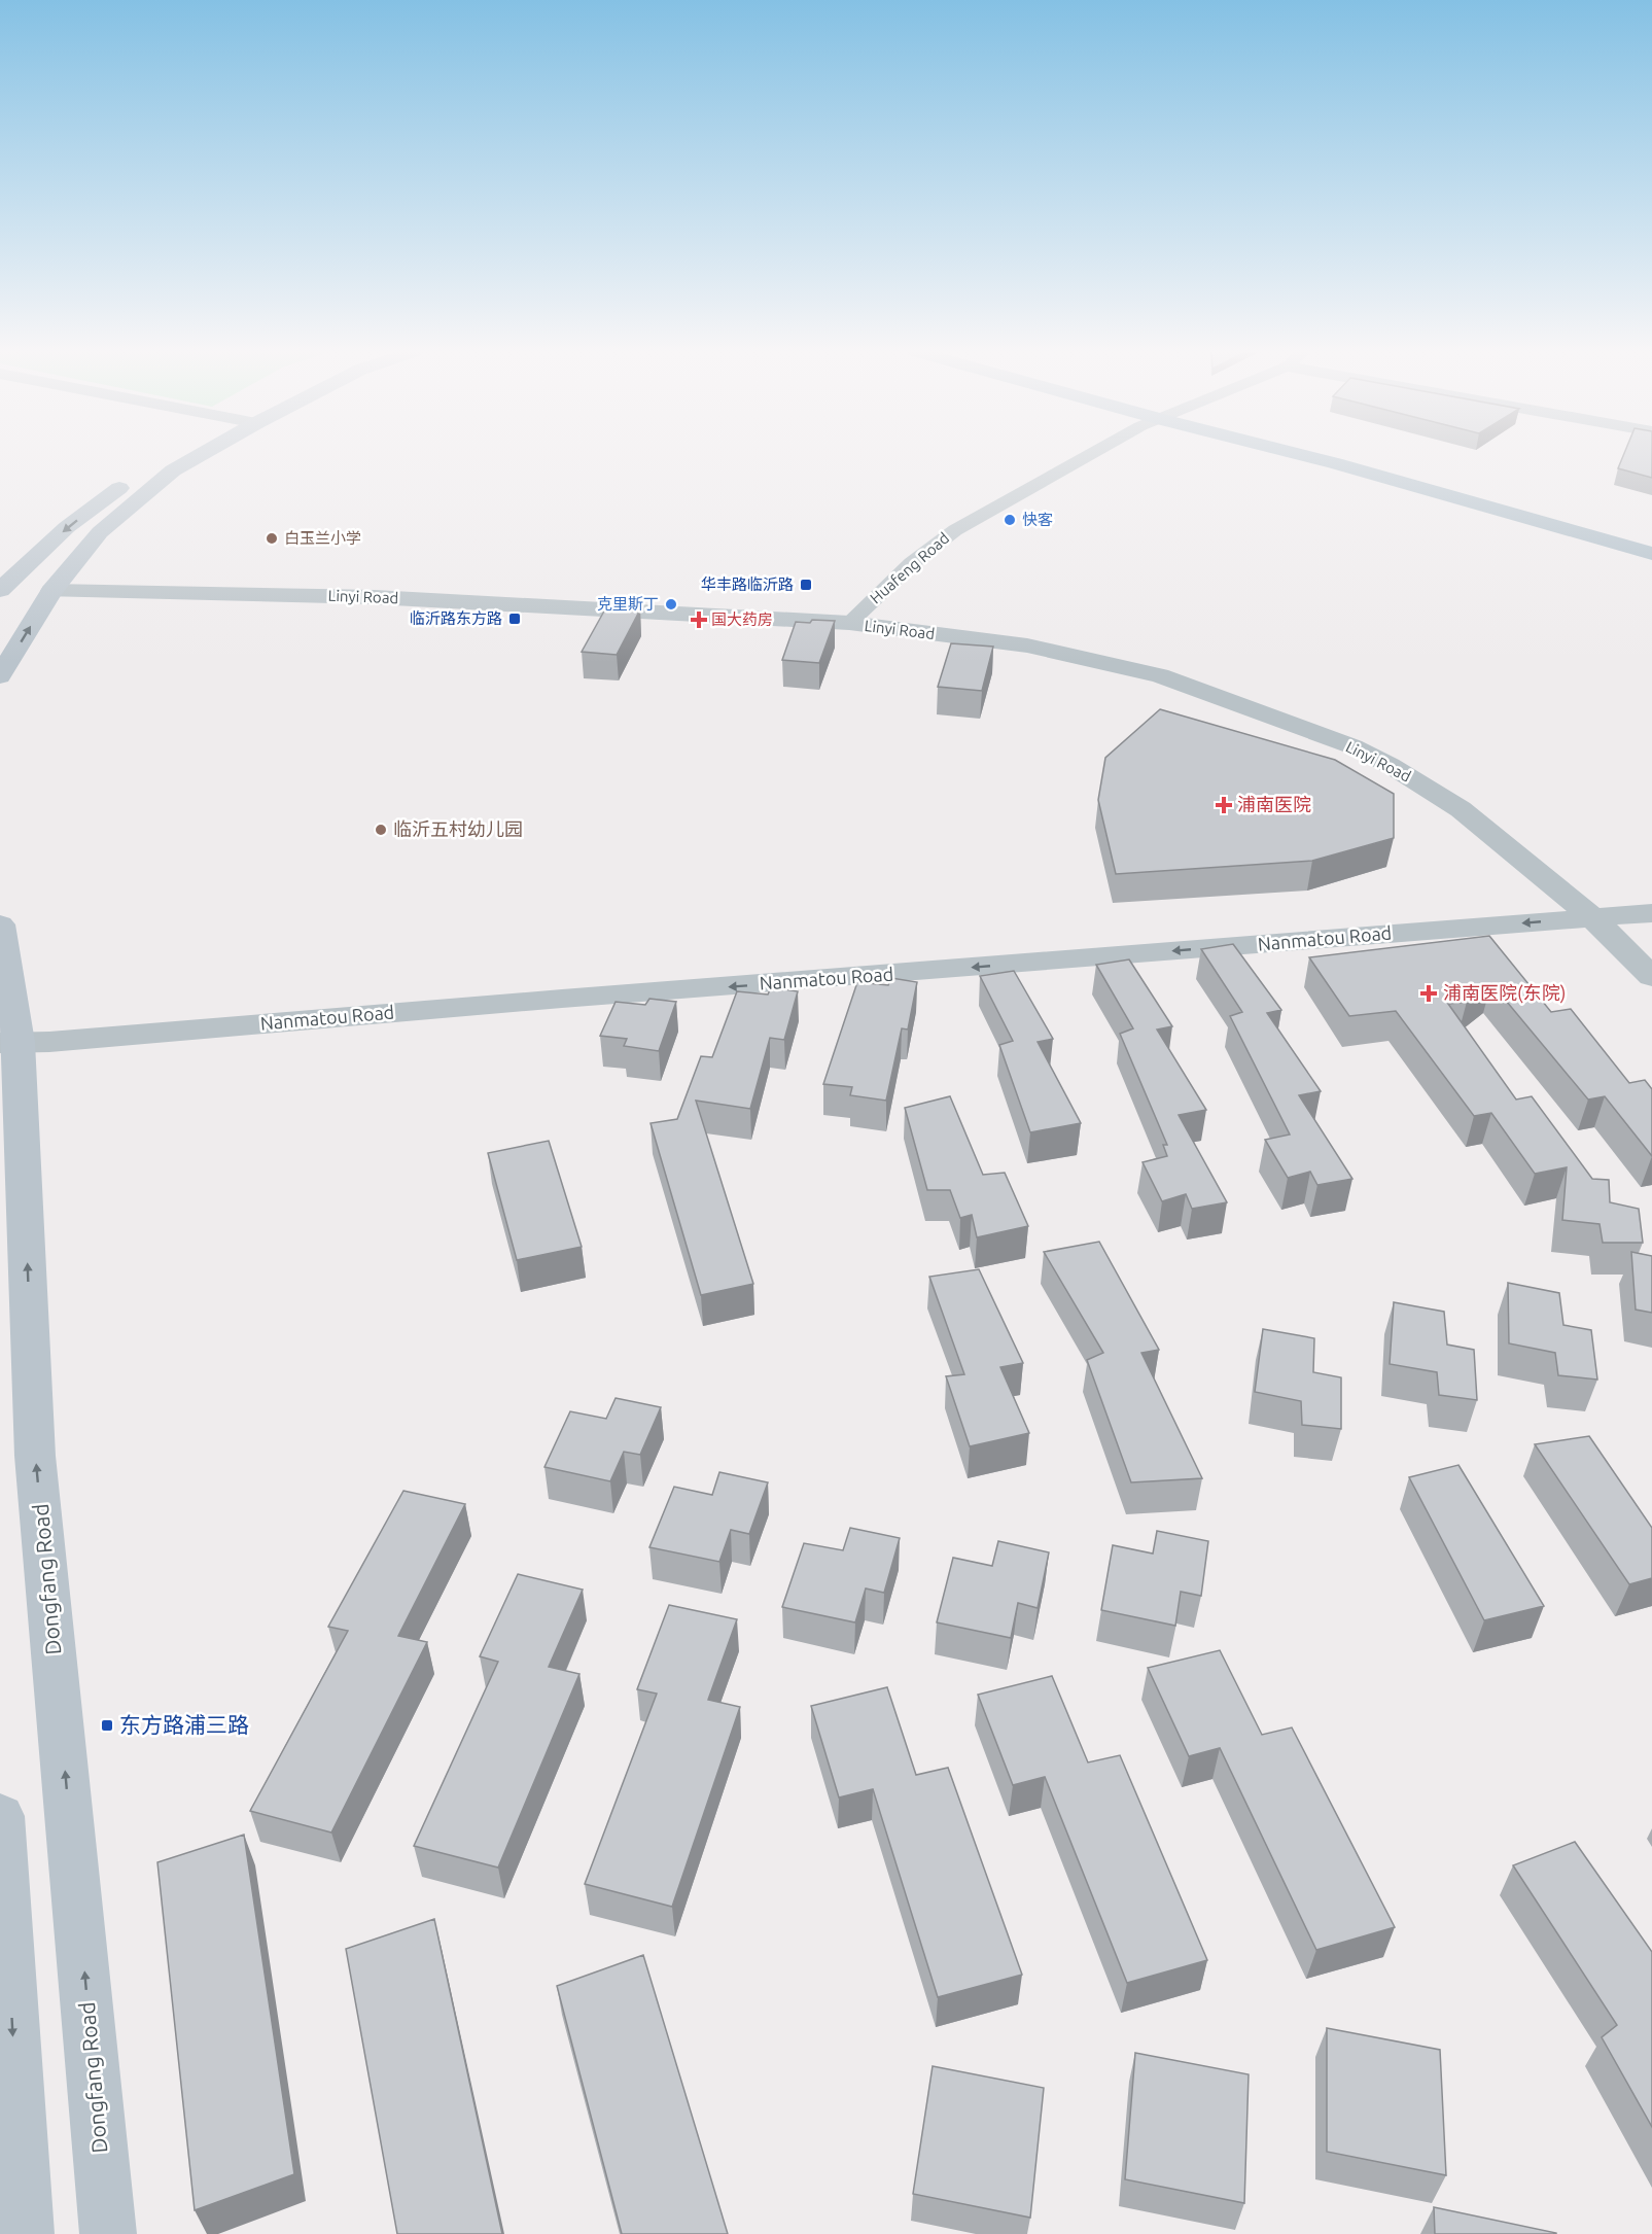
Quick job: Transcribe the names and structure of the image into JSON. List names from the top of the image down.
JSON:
{
  "streets": {
    "main road": ["Dongfang Road"],
    "street": ["Huafeng Road", "Linyi Road", "Nanmatou Road"]
  },
  "crossings": [
    ["Huafeng Road", "Linyi Road"],
    ["Linyi Road", "Nanmatou Road"],
    ["Nanmatou Road", "Dongfang Road"]
  ],
  "one_way": ["Nanmatou Road"],
  "places": {
    "other": [
      "快客",
      "白玉兰小学",
      "克里斯丁",
      "临沂五村幼儿园"
    ],
    "transit": ["华丰路临沂路", "临沂路东方路", "东方路浦三路"],
    "health": ["国大药房", "浦南医院", "浦南医院(东院)"]
  }
}
